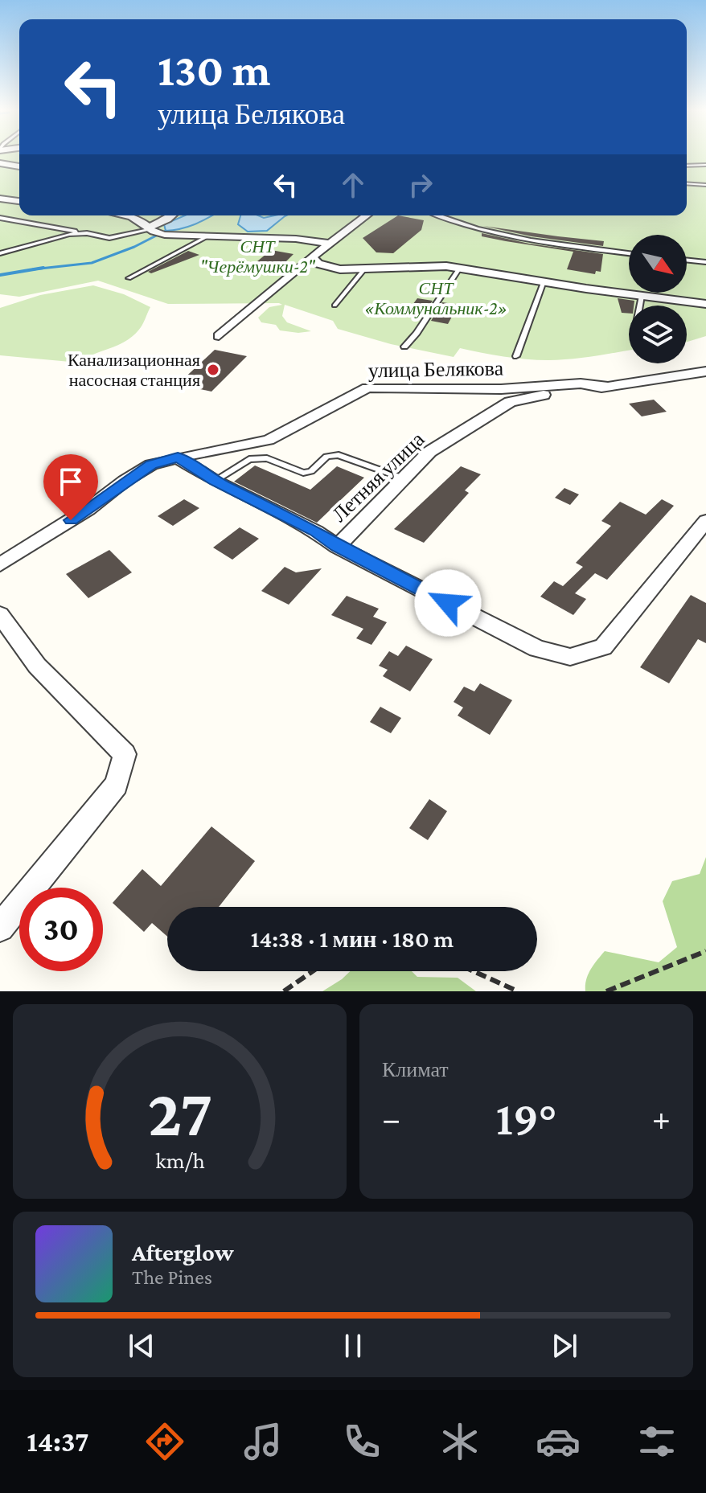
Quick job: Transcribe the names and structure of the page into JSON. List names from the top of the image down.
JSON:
{
  "streets": {
    "street": ["улица Белякова", "Летняя улица"]
  },
  "crossings": [
    ["улица Белякова", "Летняя улица"]
  ],
  "parks": ["СНТ \"Черёмушки-2\"", "СНТ «Коммунальник-2»"],
  "places": ["Канализационная насосная станция"],
  "north": "bottom right",
  "page": {
    "turn": ["130 m", "улица Белякова"],
    "limit": "30",
    "trip": "14:38 · 1 мин · 180 m",
    "tile": "Климат",
    "heat": ["−", "19°", "+"],
    "song": ["Afterglow", "The Pines"],
    "tabs": "14:37",
    "gauge": ["27", "km/h"]
  }
}
